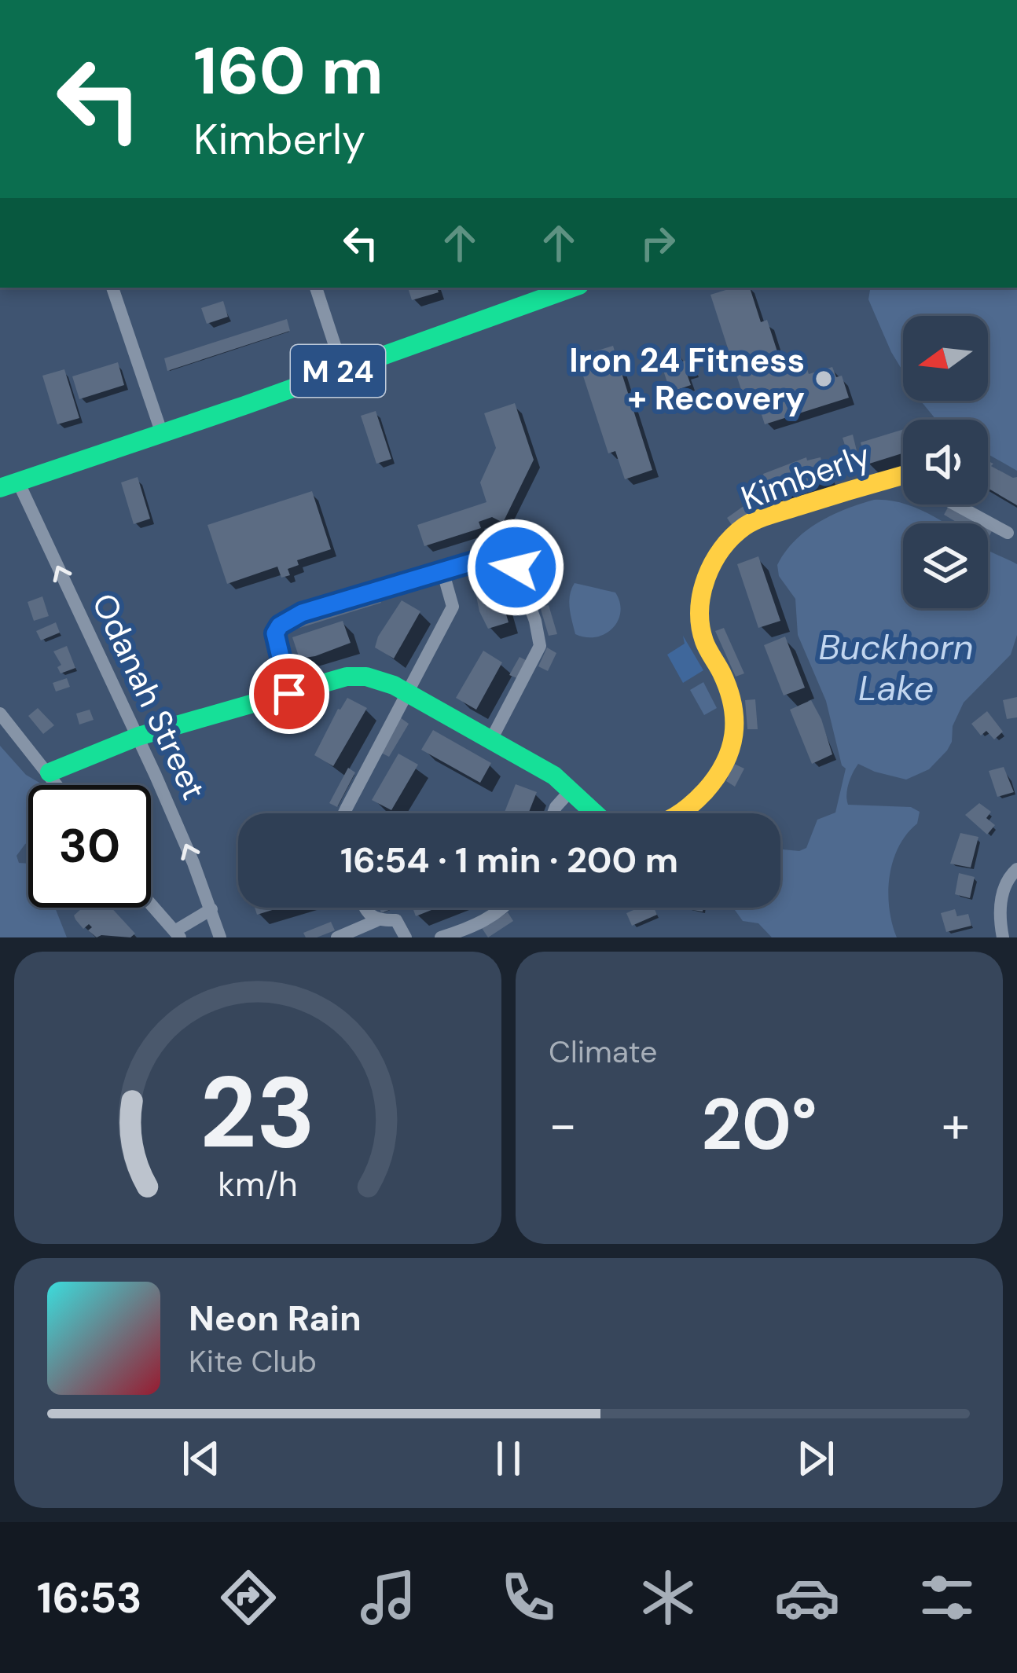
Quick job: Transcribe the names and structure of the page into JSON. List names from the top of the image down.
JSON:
{
  "streets": {
    "street": ["M 24", "Kimberly", "Odanah Street"]
  },
  "crossings": [
    ["M 24", "Odanah Street"]
  ],
  "one_way": ["Odanah Street"],
  "water": ["Buckhorn Lake"],
  "places": ["Iron 24 Fitness + Recovery"],
  "north": "left",
  "page": {
    "turn": ["160 m", "Kimberly"],
    "limit": "30",
    "trip": "16:54 · 1 min · 200 m",
    "tile": "Climate",
    "heat": ["−", "20°", "+"],
    "song": ["Neon Rain", "Kite Club"],
    "tabs": "16:53",
    "gauge": ["23", "km/h"]
  }
}
